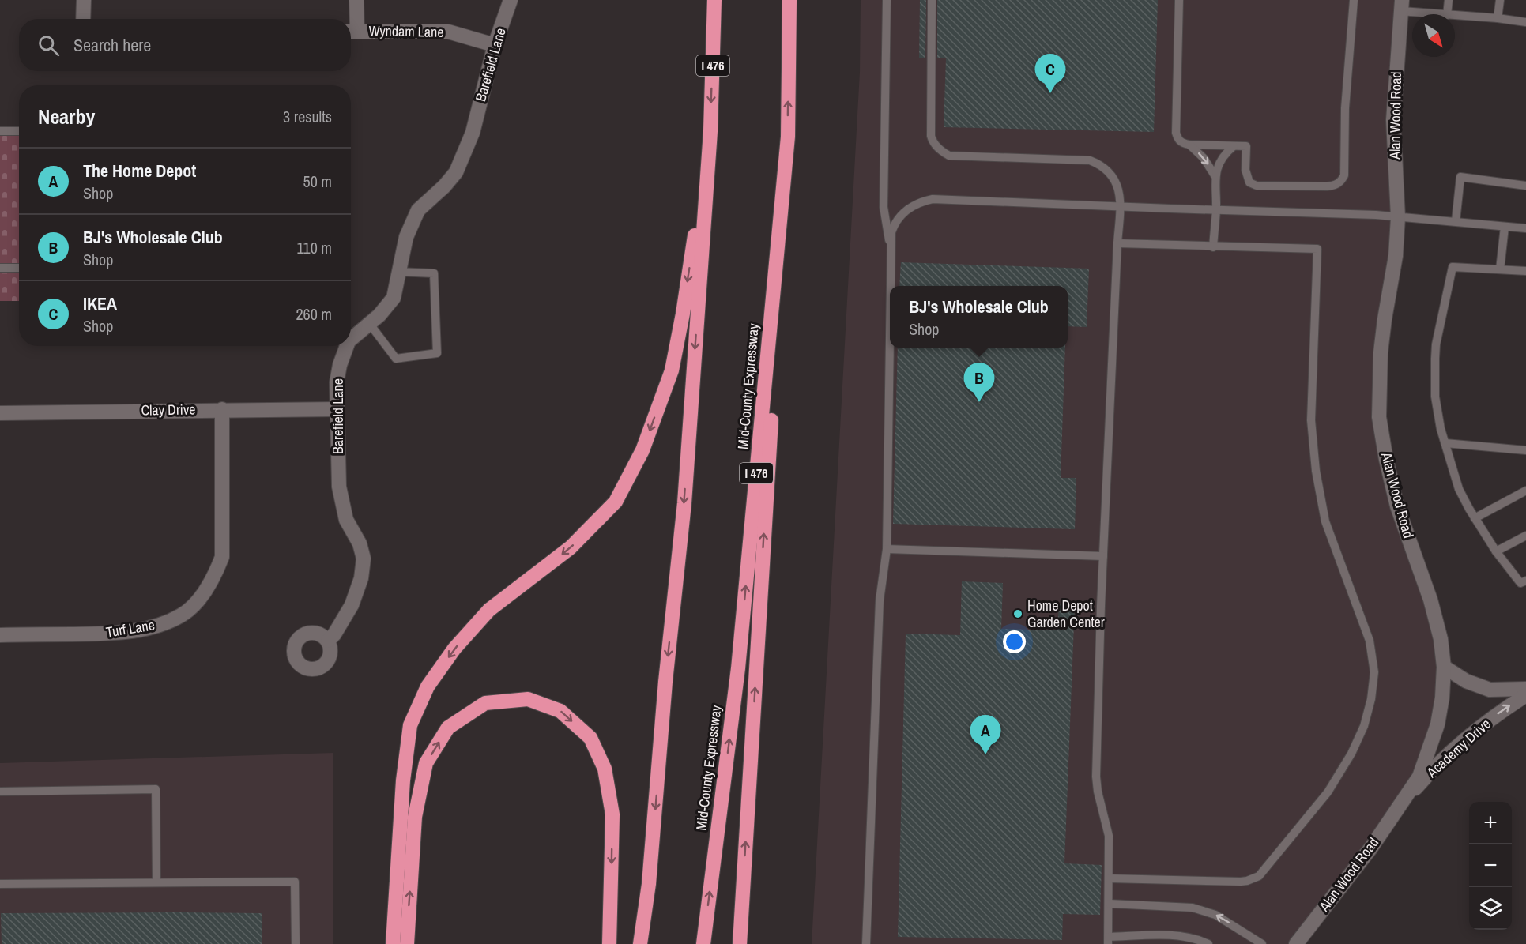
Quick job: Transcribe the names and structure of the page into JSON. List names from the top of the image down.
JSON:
{
  "streets": {
    "highway": ["I 476", "Mid-County Expressway"],
    "street": [
      "Wyndam Lane",
      "Barefield Lane",
      "Alan Wood Road",
      "Clay Drive",
      "Turf Lane",
      "Academy Drive"
    ]
  },
  "crossings": [
    ["Wyndam Lane", "Barefield Lane"],
    ["Barefield Lane", "Clay Drive"],
    ["Alan Wood Road", "Academy Drive"],
    ["Clay Drive", "Turf Lane"]
  ],
  "one_way": ["Academy Drive"],
  "places": ["Home Depot Garden Center"],
  "north": "bottom right",
  "page": {
    "search": "Search here",
    "pins": ["C", "B", "A"],
    "heading": ["Nearby", "3 results"],
    "list": [
      {
        "mark": "A",
        "name": "The Home Depot",
        "note": "Shop",
        "value": "50 m"
      },
      {
        "mark": "B",
        "name": "BJ's Wholesale Club",
        "note": "Shop",
        "value": "110 m"
      },
      {
        "mark": "C",
        "name": "IKEA",
        "note": "Shop",
        "value": "260 m"
      }
    ],
    "popup": ["BJ's Wholesale Club", "Shop"],
    "map_buttons": ["+", "−"]
  }
}
